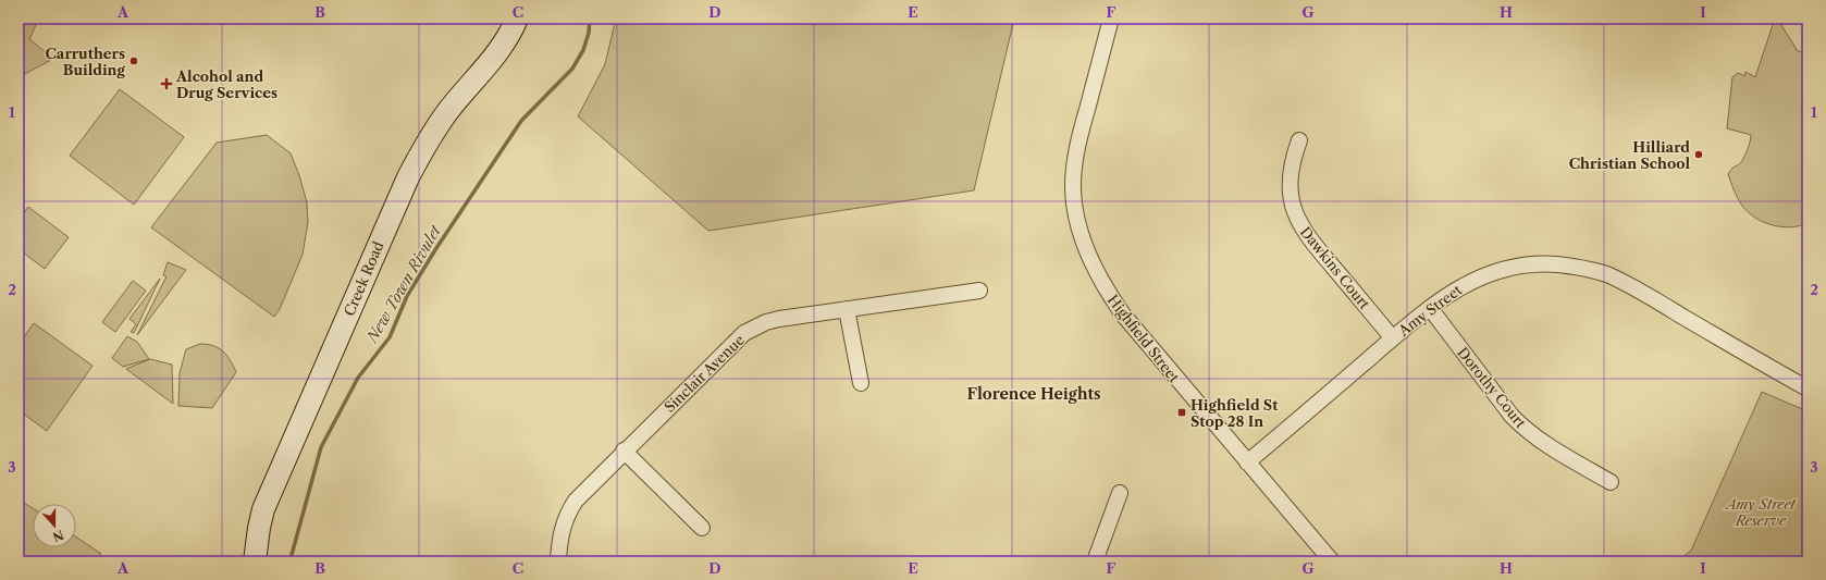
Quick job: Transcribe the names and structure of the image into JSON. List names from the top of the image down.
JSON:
{
  "streets": {
    "street": [
      "Dawkins Court",
      "Creek Road",
      "Amy Street",
      "Highfield Street",
      "Sinclair Avenue",
      "Dorothy Court"
    ]
  },
  "crossings": [
    ["Dawkins Court", "Amy Street"],
    ["Amy Street", "Highfield Street"],
    ["Amy Street", "Dorothy Court"]
  ],
  "districts": ["Florence Heights"],
  "water": ["New Town Rivulet"],
  "parks": ["Amy Street Reserve"],
  "places": {
    "other": ["Carruthers Building", "Hilliard Christian School"],
    "health": ["Alcohol and Drug Services"],
    "transit": ["Highfield St Stop 28 In"]
  },
  "north": "bottom",
  "grid": {
    "columns": [
      "A",
      "B",
      "C",
      "D",
      "E",
      "F",
      "G",
      "H",
      "I"
    ],
    "rows": ["1", "2", "3"]
  }
}
